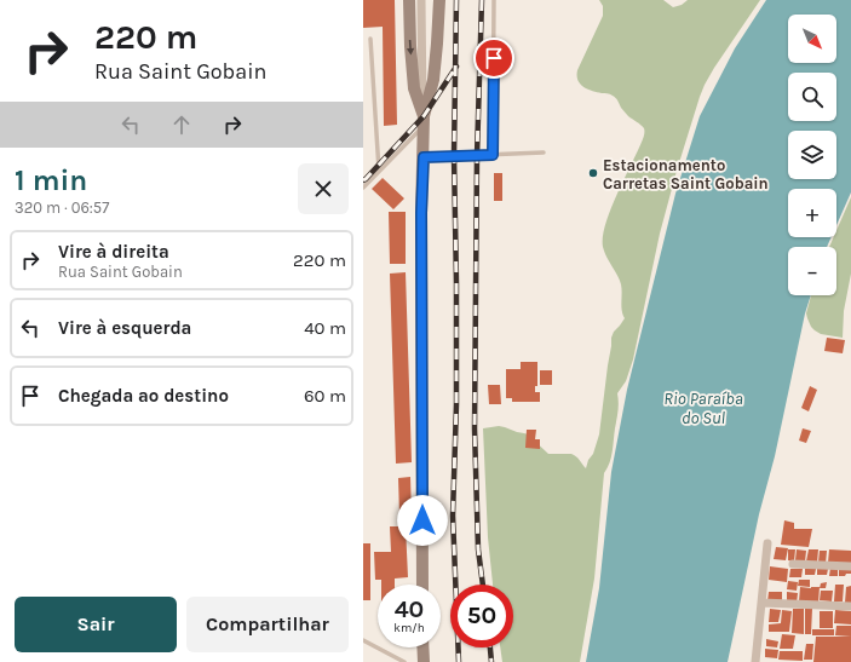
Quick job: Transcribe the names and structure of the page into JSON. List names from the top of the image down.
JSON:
{
  "water": ["Rio Paraíba do Sul"],
  "places": ["Estacionamento Carretas Saint Gobain"],
  "north": "bottom right",
  "page": {
    "turn": ["220 m", "Rua Saint Gobain"],
    "map_buttons": ["+", "−"],
    "heading": ["1 min", "320 m · 06:57"],
    "list": [
      {
        "name": "Vire à direita",
        "note": "Rua Saint Gobain",
        "value": "220 m"
      },
      {
        "name": "Vire à esquerda",
        "value": "40 m"
      },
      {
        "name": "Chegada ao destino",
        "value": "60 m"
      }
    ],
    "speed": "40 km/h",
    "limit": "50",
    "buttons": ["Sair", "Compartilhar"]
  }
}
